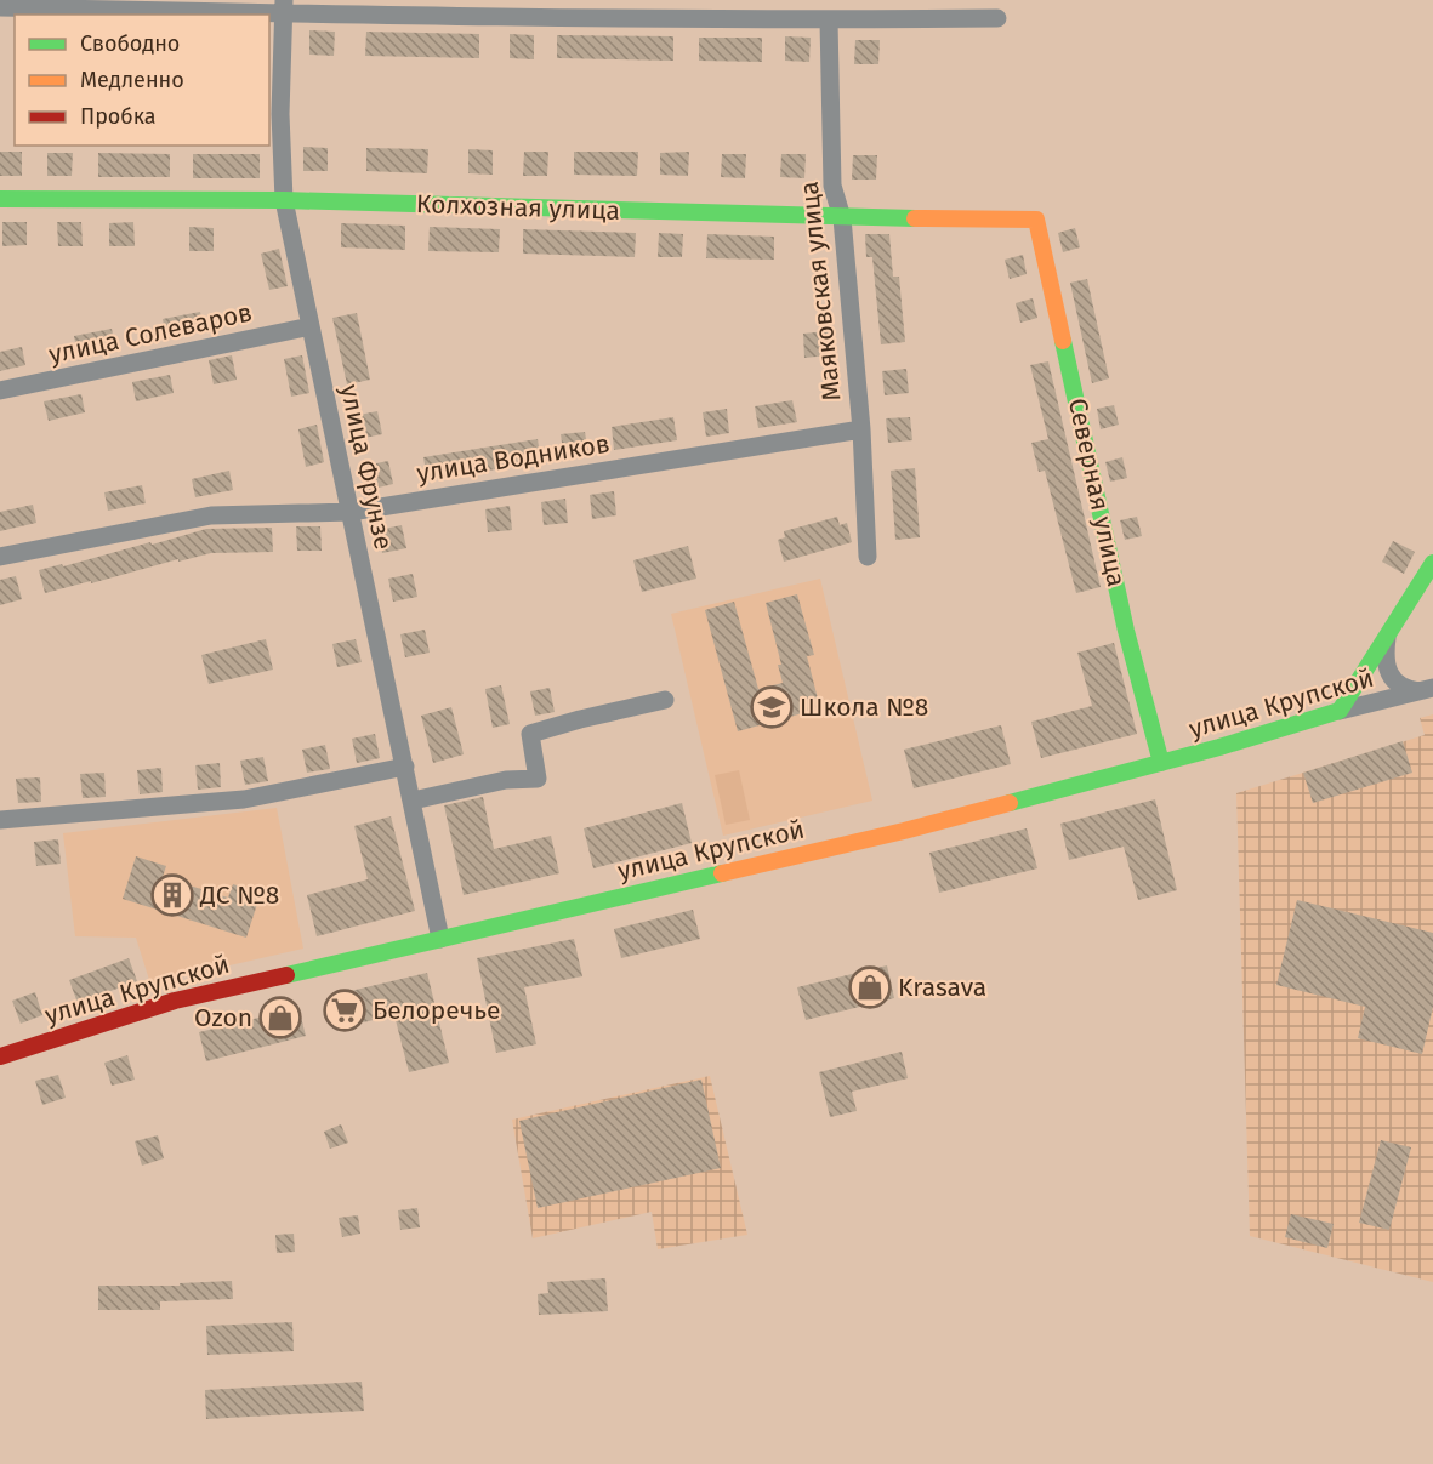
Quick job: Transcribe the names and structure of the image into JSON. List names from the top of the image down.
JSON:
{
  "streets": {
    "street": [
      "Колхозная улица",
      "Маяковская улица",
      "улица Солеваров",
      "улица Водников",
      "улица Фрунзе",
      "Северная улица",
      "улица Крупской"
    ]
  },
  "crossings": [
    ["Колхозная улица", "Маяковская улица"],
    ["Колхозная улица", "улица Фрунзе"],
    ["Колхозная улица", "Северная улица"],
    ["Маяковская улица", "улица Водников"],
    ["улица Солеваров", "улица Фрунзе"],
    ["улица Водников", "улица Фрунзе"],
    ["улица Фрунзе", "улица Крупской"],
    ["Северная улица", "улица Крупской"]
  ],
  "places": {
    "school or university": ["Школа №8"],
    "building": ["ДС №8"],
    "shop": ["Krasava", "Ozon"],
    "supermarket": ["Белоречье"]
  },
  "legend": ["Свободно", "Медленно", "Пробка"]
}
